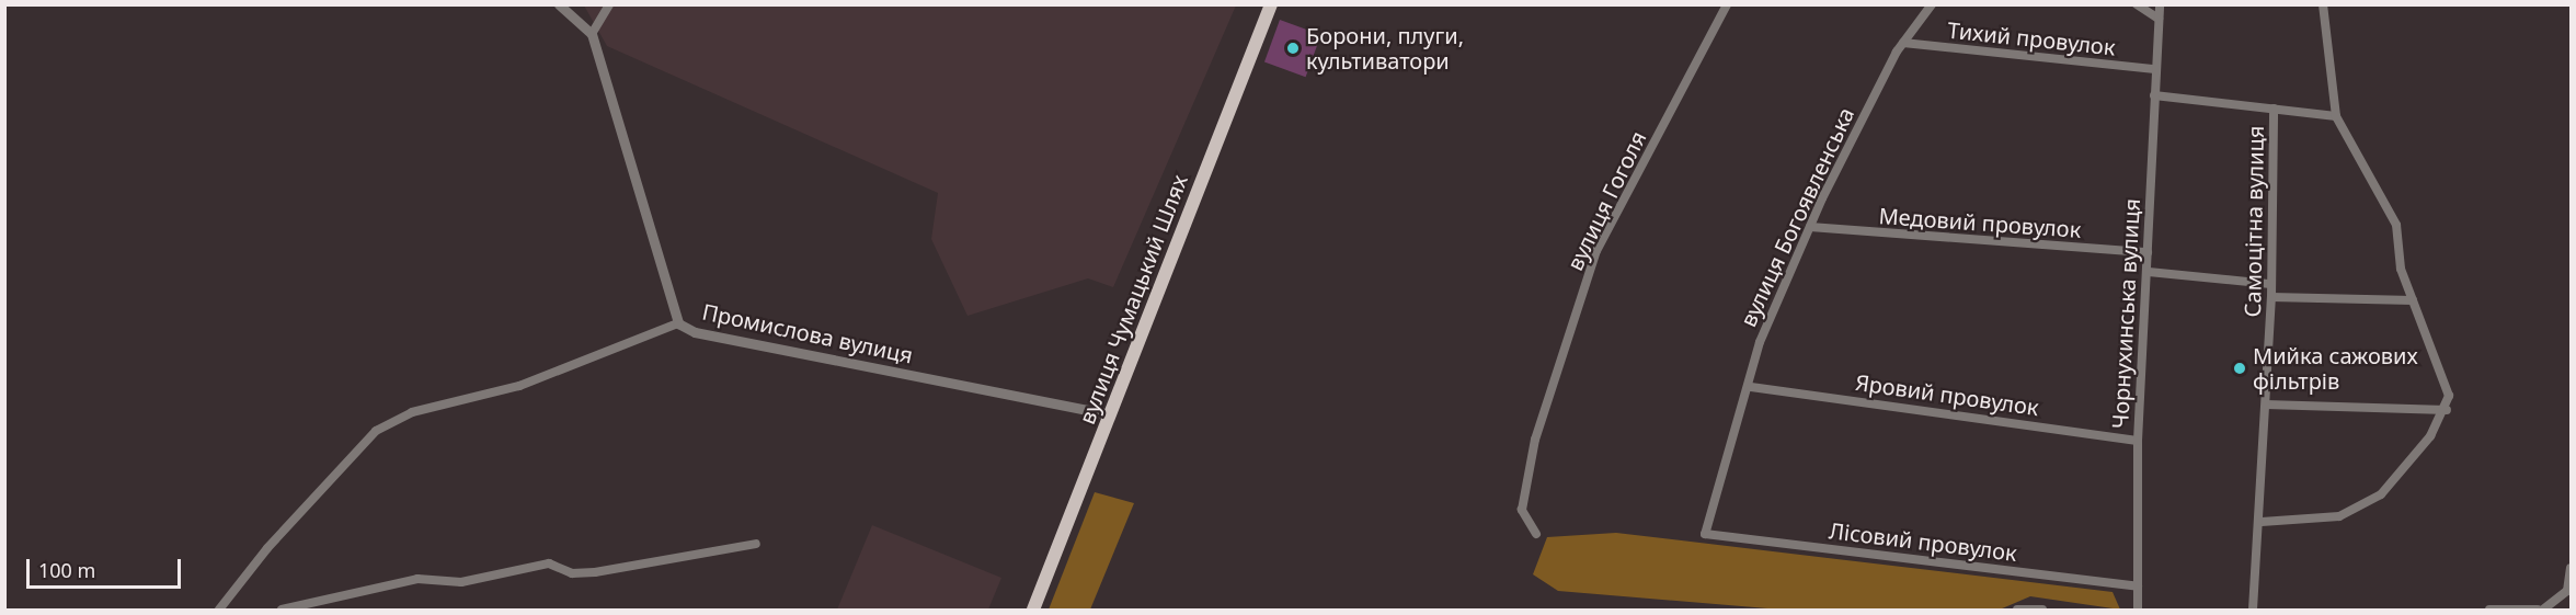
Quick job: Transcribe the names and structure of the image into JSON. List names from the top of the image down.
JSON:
{
  "streets": {
    "main road": ["вулиця Чумацький Шлях"],
    "street": [
      "Тихий провулок",
      "вулиця Гоголя",
      "вулиця Богоявленська",
      "Самоцітна вулиця",
      "Медовий провулок",
      "Чорнухинська вулиця",
      "Промислова вулиця",
      "Яровий провулок",
      "Лісовий провулок"
    ]
  },
  "crossings": [
    ["Тихий провулок", "вулиця Богоявленська"],
    ["Тихий провулок", "Чорнухинська вулиця"],
    ["вулиця Богоявленська", "Медовий провулок"],
    ["вулиця Богоявленська", "Яровий провулок"],
    ["вулиця Богоявленська", "Лісовий провулок"],
    ["Медовий провулок", "Чорнухинська вулиця"],
    ["вулиця Чумацький Шлях", "Промислова вулиця"],
    ["Чорнухинська вулиця", "Яровий провулок"],
    ["Чорнухинська вулиця", "Лісовий провулок"]
  ],
  "places": ["Борони, плуги, культиватори", "Мийка сажових фільтрів"],
  "scale_bar": "100 m"
}
